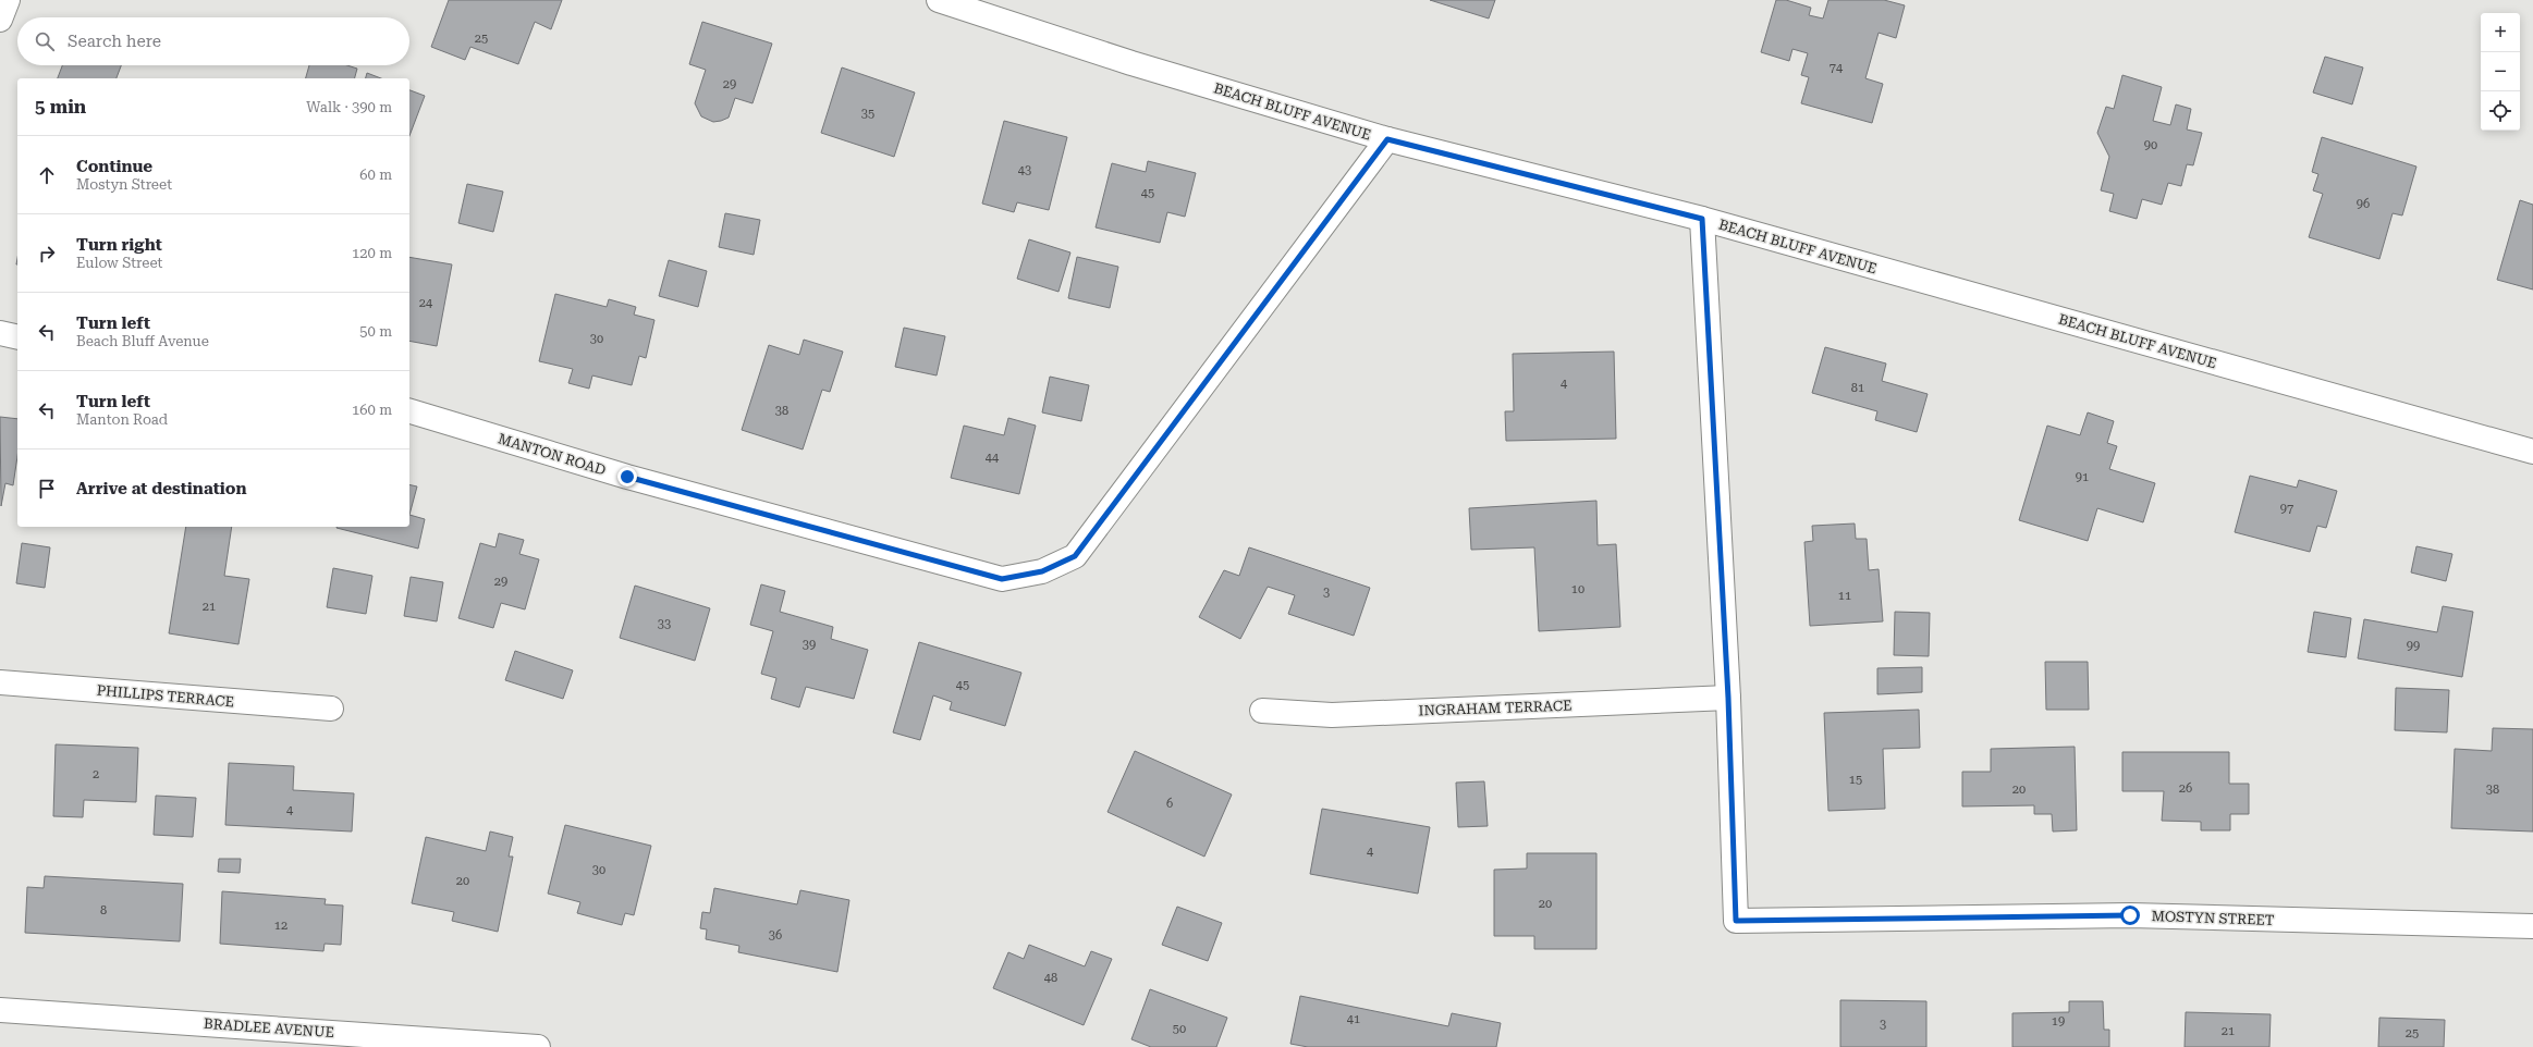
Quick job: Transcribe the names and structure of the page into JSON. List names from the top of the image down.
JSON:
{
  "streets": {
    "street": [
      "BEACH BLUFF AVENUE",
      "MANTON ROAD",
      "PHILLIPS TERRACE",
      "INGRAHAM TERRACE",
      "MOSTYN STREET",
      "BRADLEE AVENUE"
    ]
  },
  "crossings": [
    ["BEACH BLUFF AVENUE", "MANTON ROAD"],
    ["INGRAHAM TERRACE", "MOSTYN STREET"]
  ],
  "house_numbers": [
    "25",
    "74",
    "29",
    "35",
    "90",
    "43",
    "45",
    "96",
    "24",
    "30",
    "4",
    "81",
    "38",
    "44",
    "91",
    "97",
    "29",
    "10",
    "3",
    "11",
    "21",
    "33",
    "39",
    "99",
    "45",
    "2",
    "15",
    "26",
    "20",
    "38",
    "6",
    "4",
    "4",
    "30",
    "20",
    "20",
    "8",
    "12",
    "36",
    "48",
    "41",
    "19",
    "3",
    "50",
    "21",
    "25"
  ],
  "page": {
    "map_buttons": ["+", "−"],
    "search": "Search here",
    "heading": ["5 min", "Walk · 390 m"],
    "list": [
      ["Continue", "Mostyn Street", "60 m"],
      ["Turn right", "Eulow Street", "120 m"],
      ["Turn left", "Beach Bluff Avenue", "50 m"],
      ["Turn left", "Manton Road", "160 m"],
      "Arrive at destination"
    ]
  }
}
